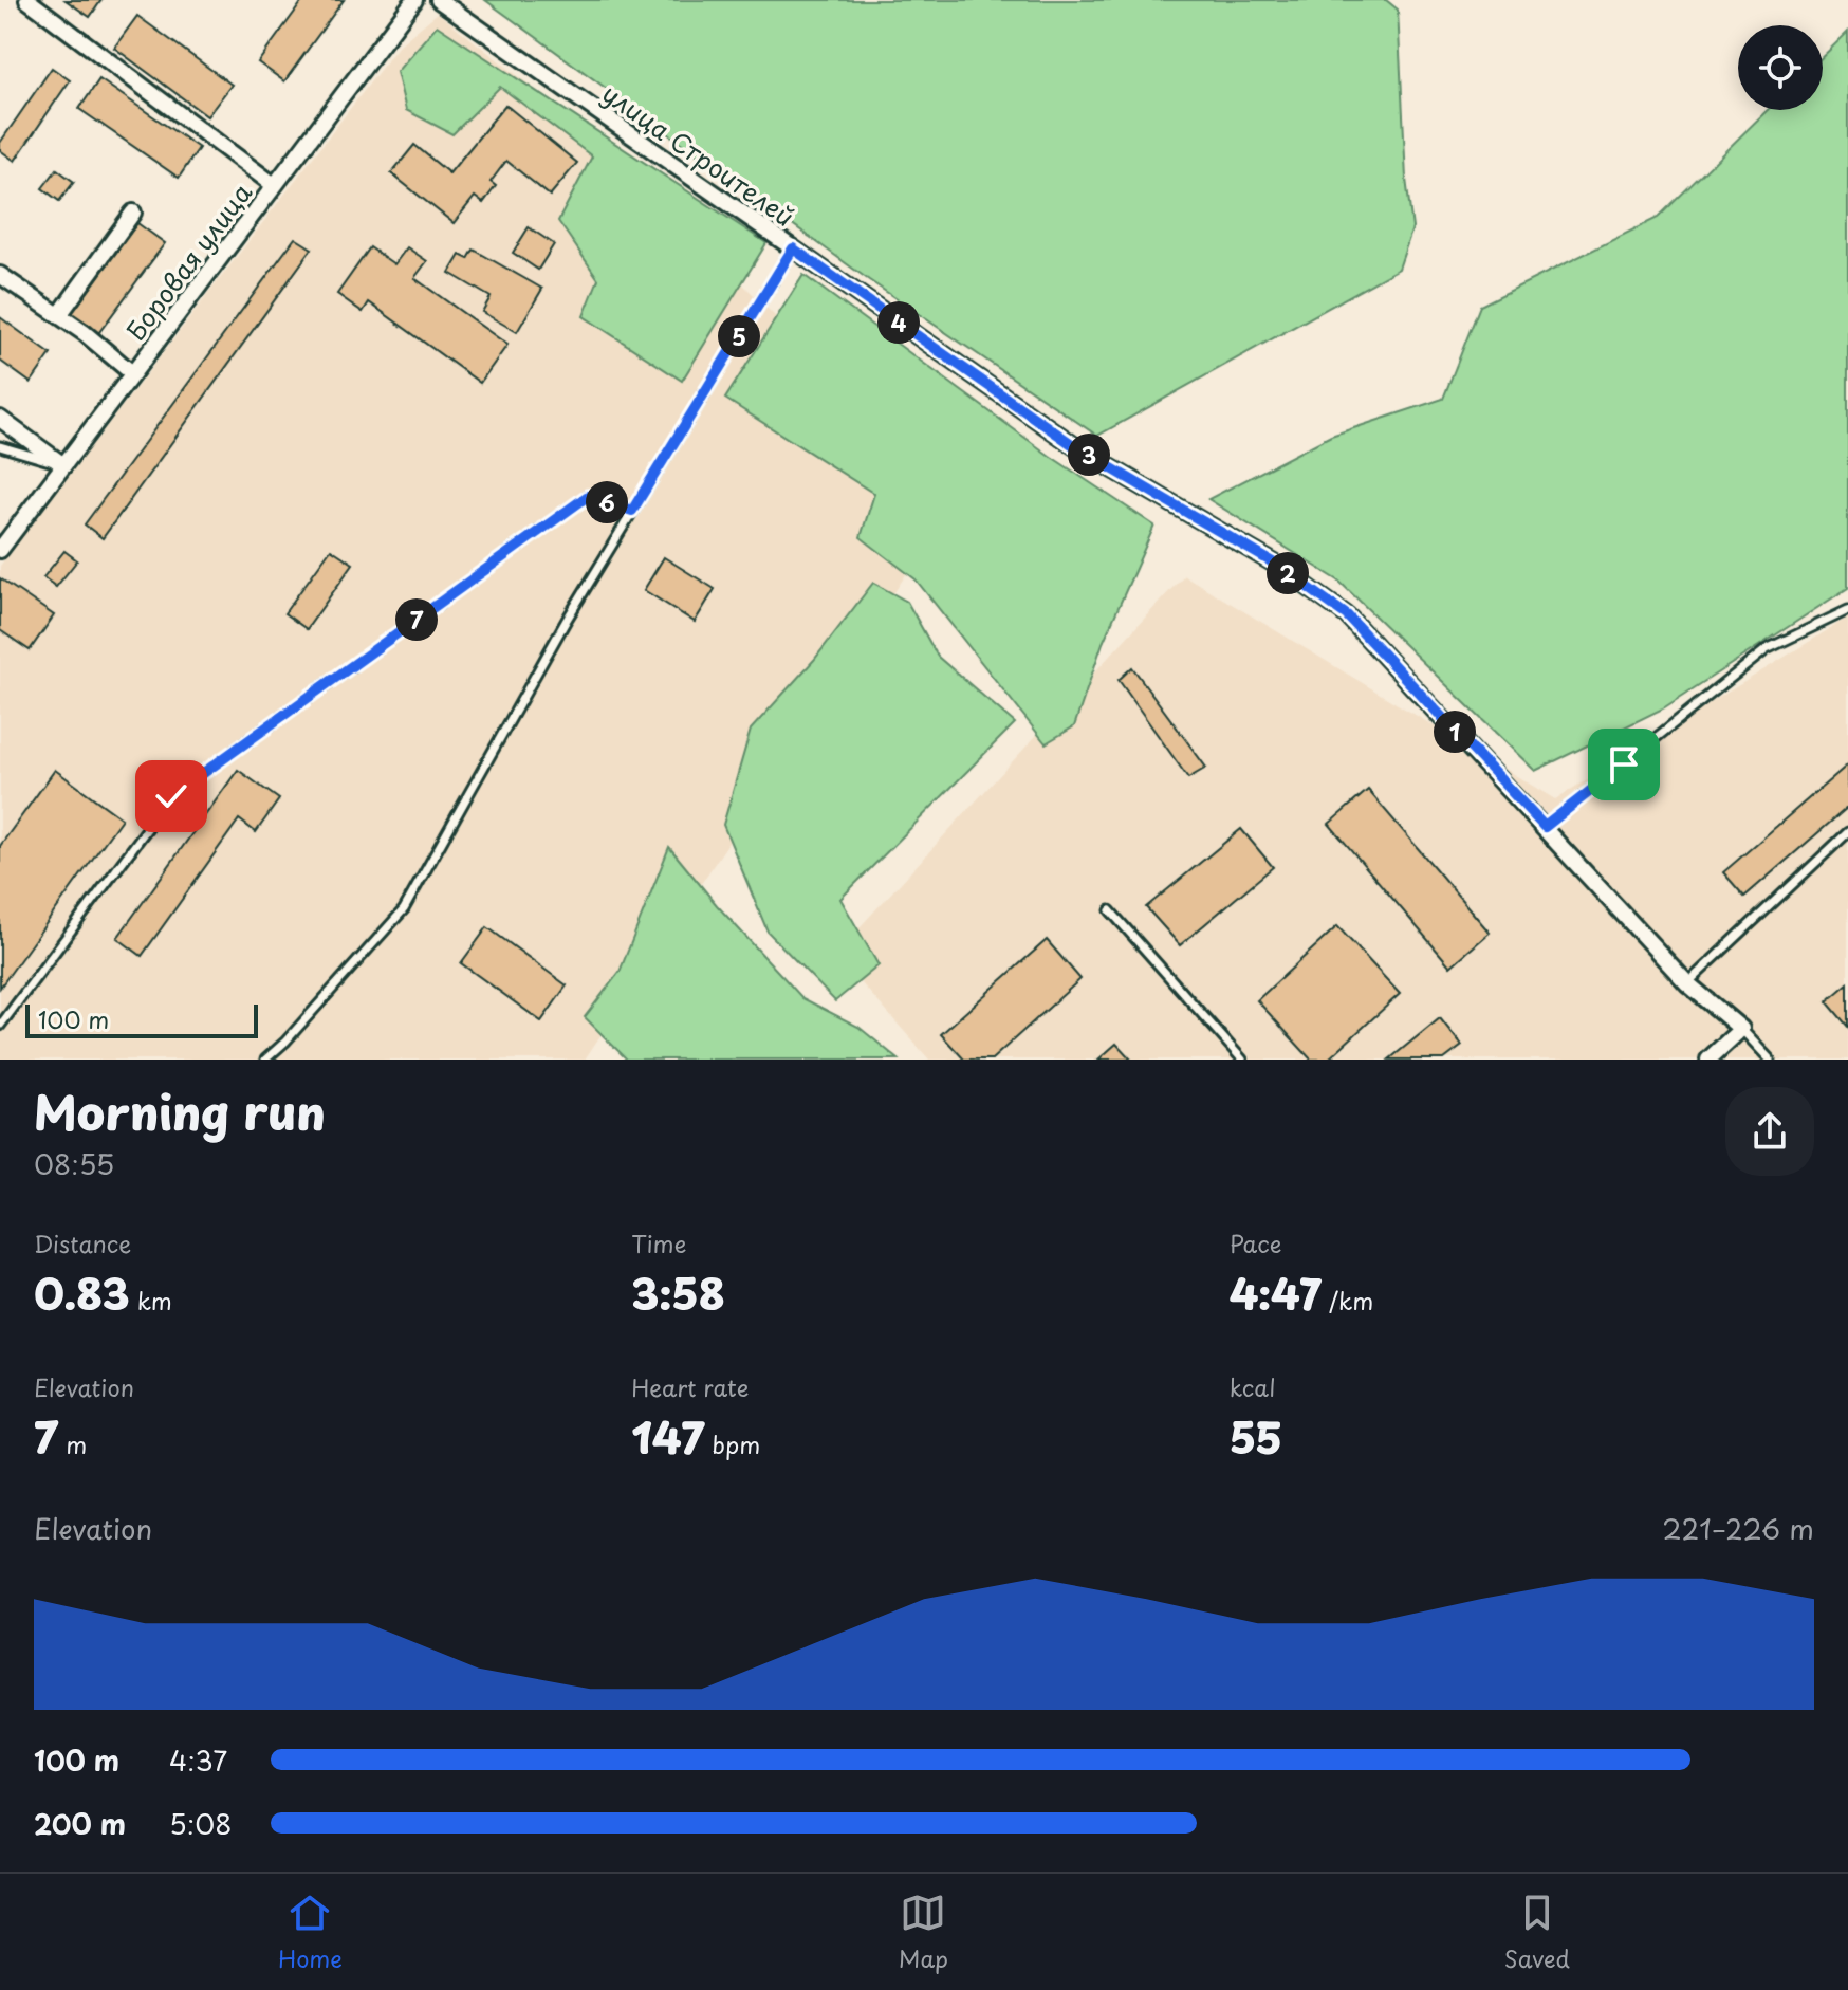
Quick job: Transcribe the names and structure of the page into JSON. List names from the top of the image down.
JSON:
{
  "streets": {
    "street": ["улица Строителей", "Боровая улица"]
  },
  "scale_bar": "100 m",
  "page": {
    "pins": [
      "4",
      "5",
      "3",
      "6",
      "2",
      "7",
      "1"
    ],
    "scale": "100 m",
    "heading": ["Morning run", "08:55"],
    "stats": [
      ["Distance", "0.83 km"],
      ["Time", "3:58"],
      ["Pace", "4:47 /km"],
      ["Elevation", "7 m"],
      ["Heart rate", "147 bpm"],
      ["kcal", "55"]
    ],
    "chart": ["Elevation", "221–226 m"],
    "list": [
      {
        "name": "100 m",
        "note": "4:37"
      },
      {
        "name": "200 m",
        "note": "5:08"
      }
    ],
    "tabs": ["Home", "Map", "Saved"]
  }
}
